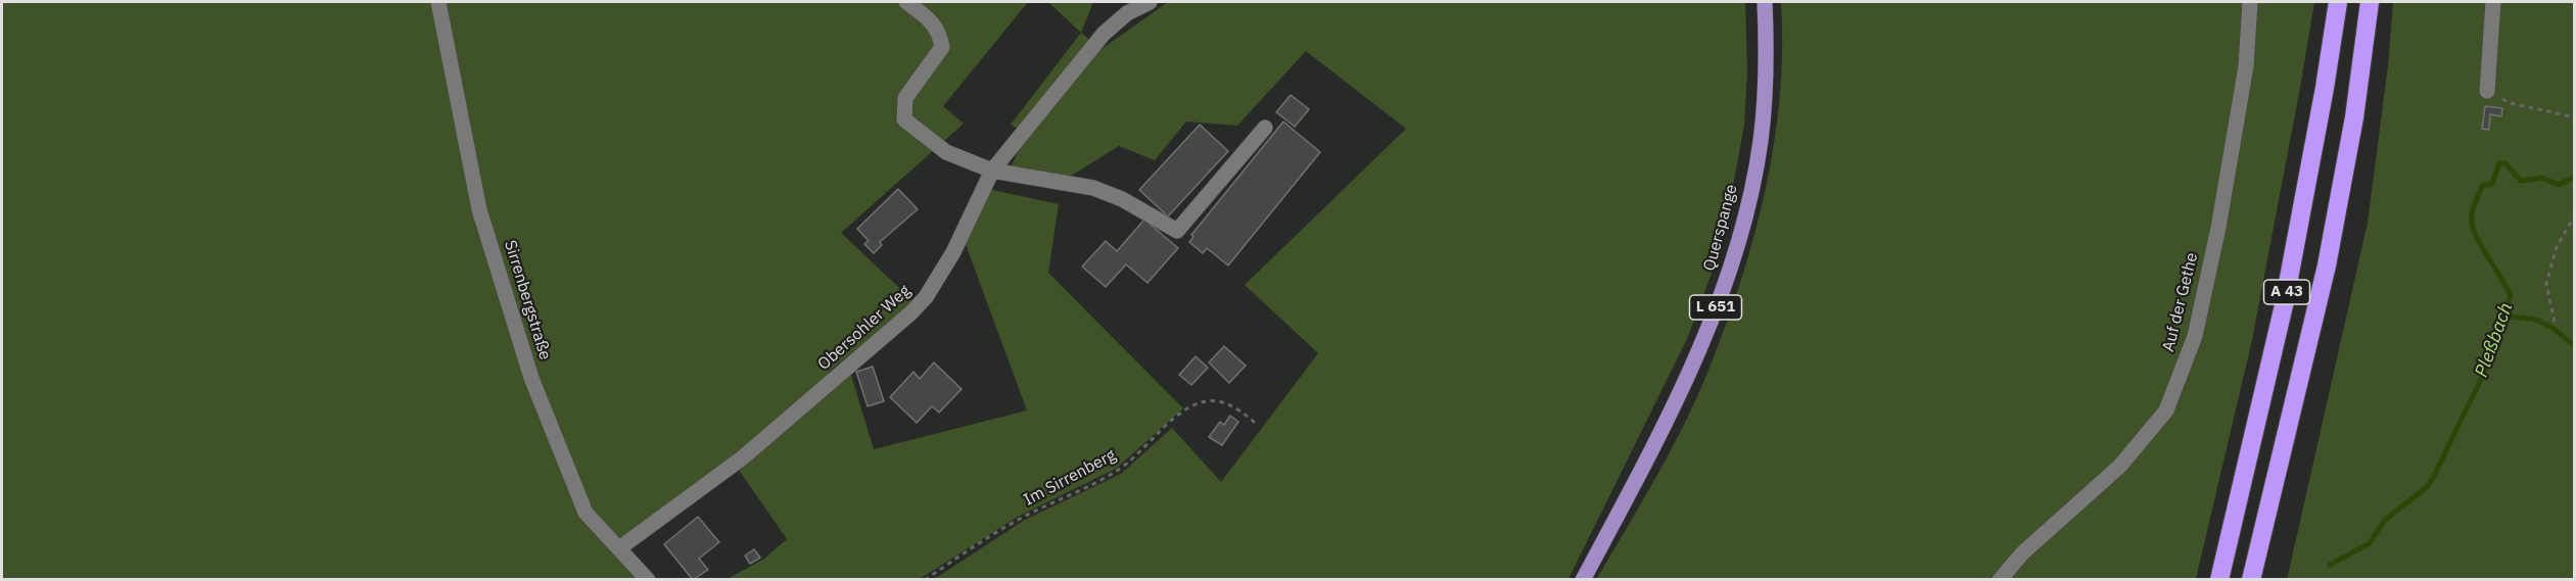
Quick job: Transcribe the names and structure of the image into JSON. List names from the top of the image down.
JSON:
{
  "streets": {
    "highway": ["A 43"],
    "main road": ["Querspange", "L 651"],
    "street": ["Sirrenbergstraße", "Auf der Gethe", "Obersohler Weg"],
    "path": ["Im Sirrenberg"]
  },
  "crossings": [
    ["Sirrenbergstraße", "Obersohler Weg"]
  ],
  "water": ["Pleßbach"]
}
